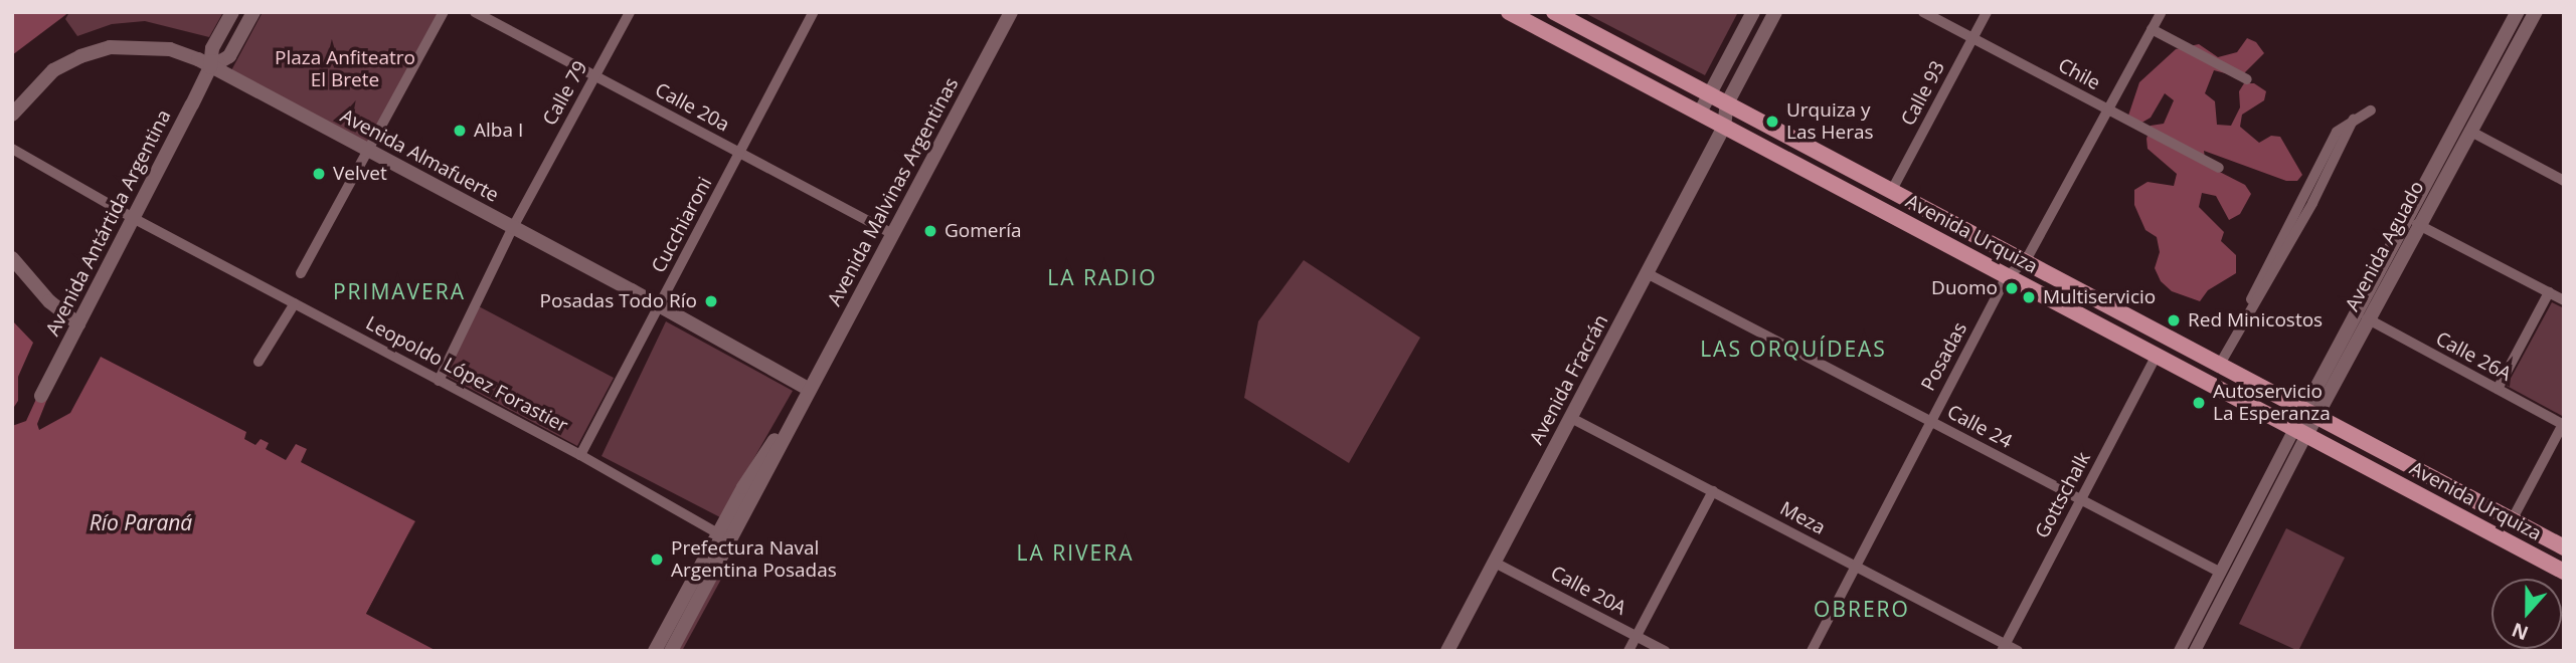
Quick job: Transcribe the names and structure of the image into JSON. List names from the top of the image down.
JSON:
{
  "streets": {
    "main road": [
      "Avenida Almafuerte",
      "Avenida Malvinas Argentinas",
      "Avenida Antártida Argentina",
      "Avenida Urquiza",
      "Avenida Aguado",
      "Avenida Fracrán"
    ],
    "street": [
      "Chile",
      "Calle 79",
      "Calle 93",
      "Calle 20a",
      "Cucchiaroni",
      "Posadas",
      "Calle 26A",
      "Leopoldo López Forastier",
      "Calle 24",
      "Gottschalk",
      "Meza",
      "Calle 20A"
    ]
  },
  "crossings": [
    ["Chile", "Calle 93"],
    ["Chile", "Posadas"],
    ["Calle 79", "Calle 20a"],
    ["Calle 79", "Avenida Almafuerte"],
    ["Calle 79", "Leopoldo López Forastier"],
    ["Calle 93", "Avenida Urquiza"],
    ["Calle 20a", "Avenida Malvinas Argentinas"],
    ["Calle 20a", "Cucchiaroni"],
    ["Avenida Almafuerte", "Avenida Malvinas Argentinas"],
    ["Avenida Almafuerte", "Avenida Antártida Argentina"],
    ["Avenida Almafuerte", "Cucchiaroni"],
    ["Avenida Malvinas Argentinas", "Leopoldo López Forastier"],
    ["Avenida Antártida Argentina", "Leopoldo López Forastier"],
    ["Cucchiaroni", "Leopoldo López Forastier"],
    ["Avenida Urquiza", "Avenida Aguado"],
    ["Avenida Urquiza", "Posadas"],
    ["Avenida Urquiza", "Avenida Fracrán"],
    ["Avenida Urquiza", "Gottschalk"],
    ["Avenida Aguado", "Calle 26A"],
    ["Avenida Aguado", "Calle 24"],
    ["Posadas", "Calle 24"],
    ["Posadas", "Meza"],
    ["Avenida Fracrán", "Calle 24"],
    ["Avenida Fracrán", "Meza"],
    ["Avenida Fracrán", "Calle 20A"],
    ["Calle 24", "Gottschalk"],
    ["Gottschalk", "Meza"]
  ],
  "districts": [
    "LA RADIO",
    "PRIMAVERA",
    "LAS ORQUÍDEAS",
    "LA RIVERA",
    "OBRERO"
  ],
  "water": ["Río Paraná"],
  "parks": ["Plaza Anfiteatro El Brete"],
  "places": [
    "Urquiza y Las Heras",
    "Alba I",
    "Velvet",
    "Gomería",
    "Duomo",
    "Multiservicio",
    "Posadas Todo Río",
    "Red Minicostos",
    "Autoservicio La Esperanza",
    "Prefectura Naval Argentina Posadas"
  ],
  "north": "bottom"
}
